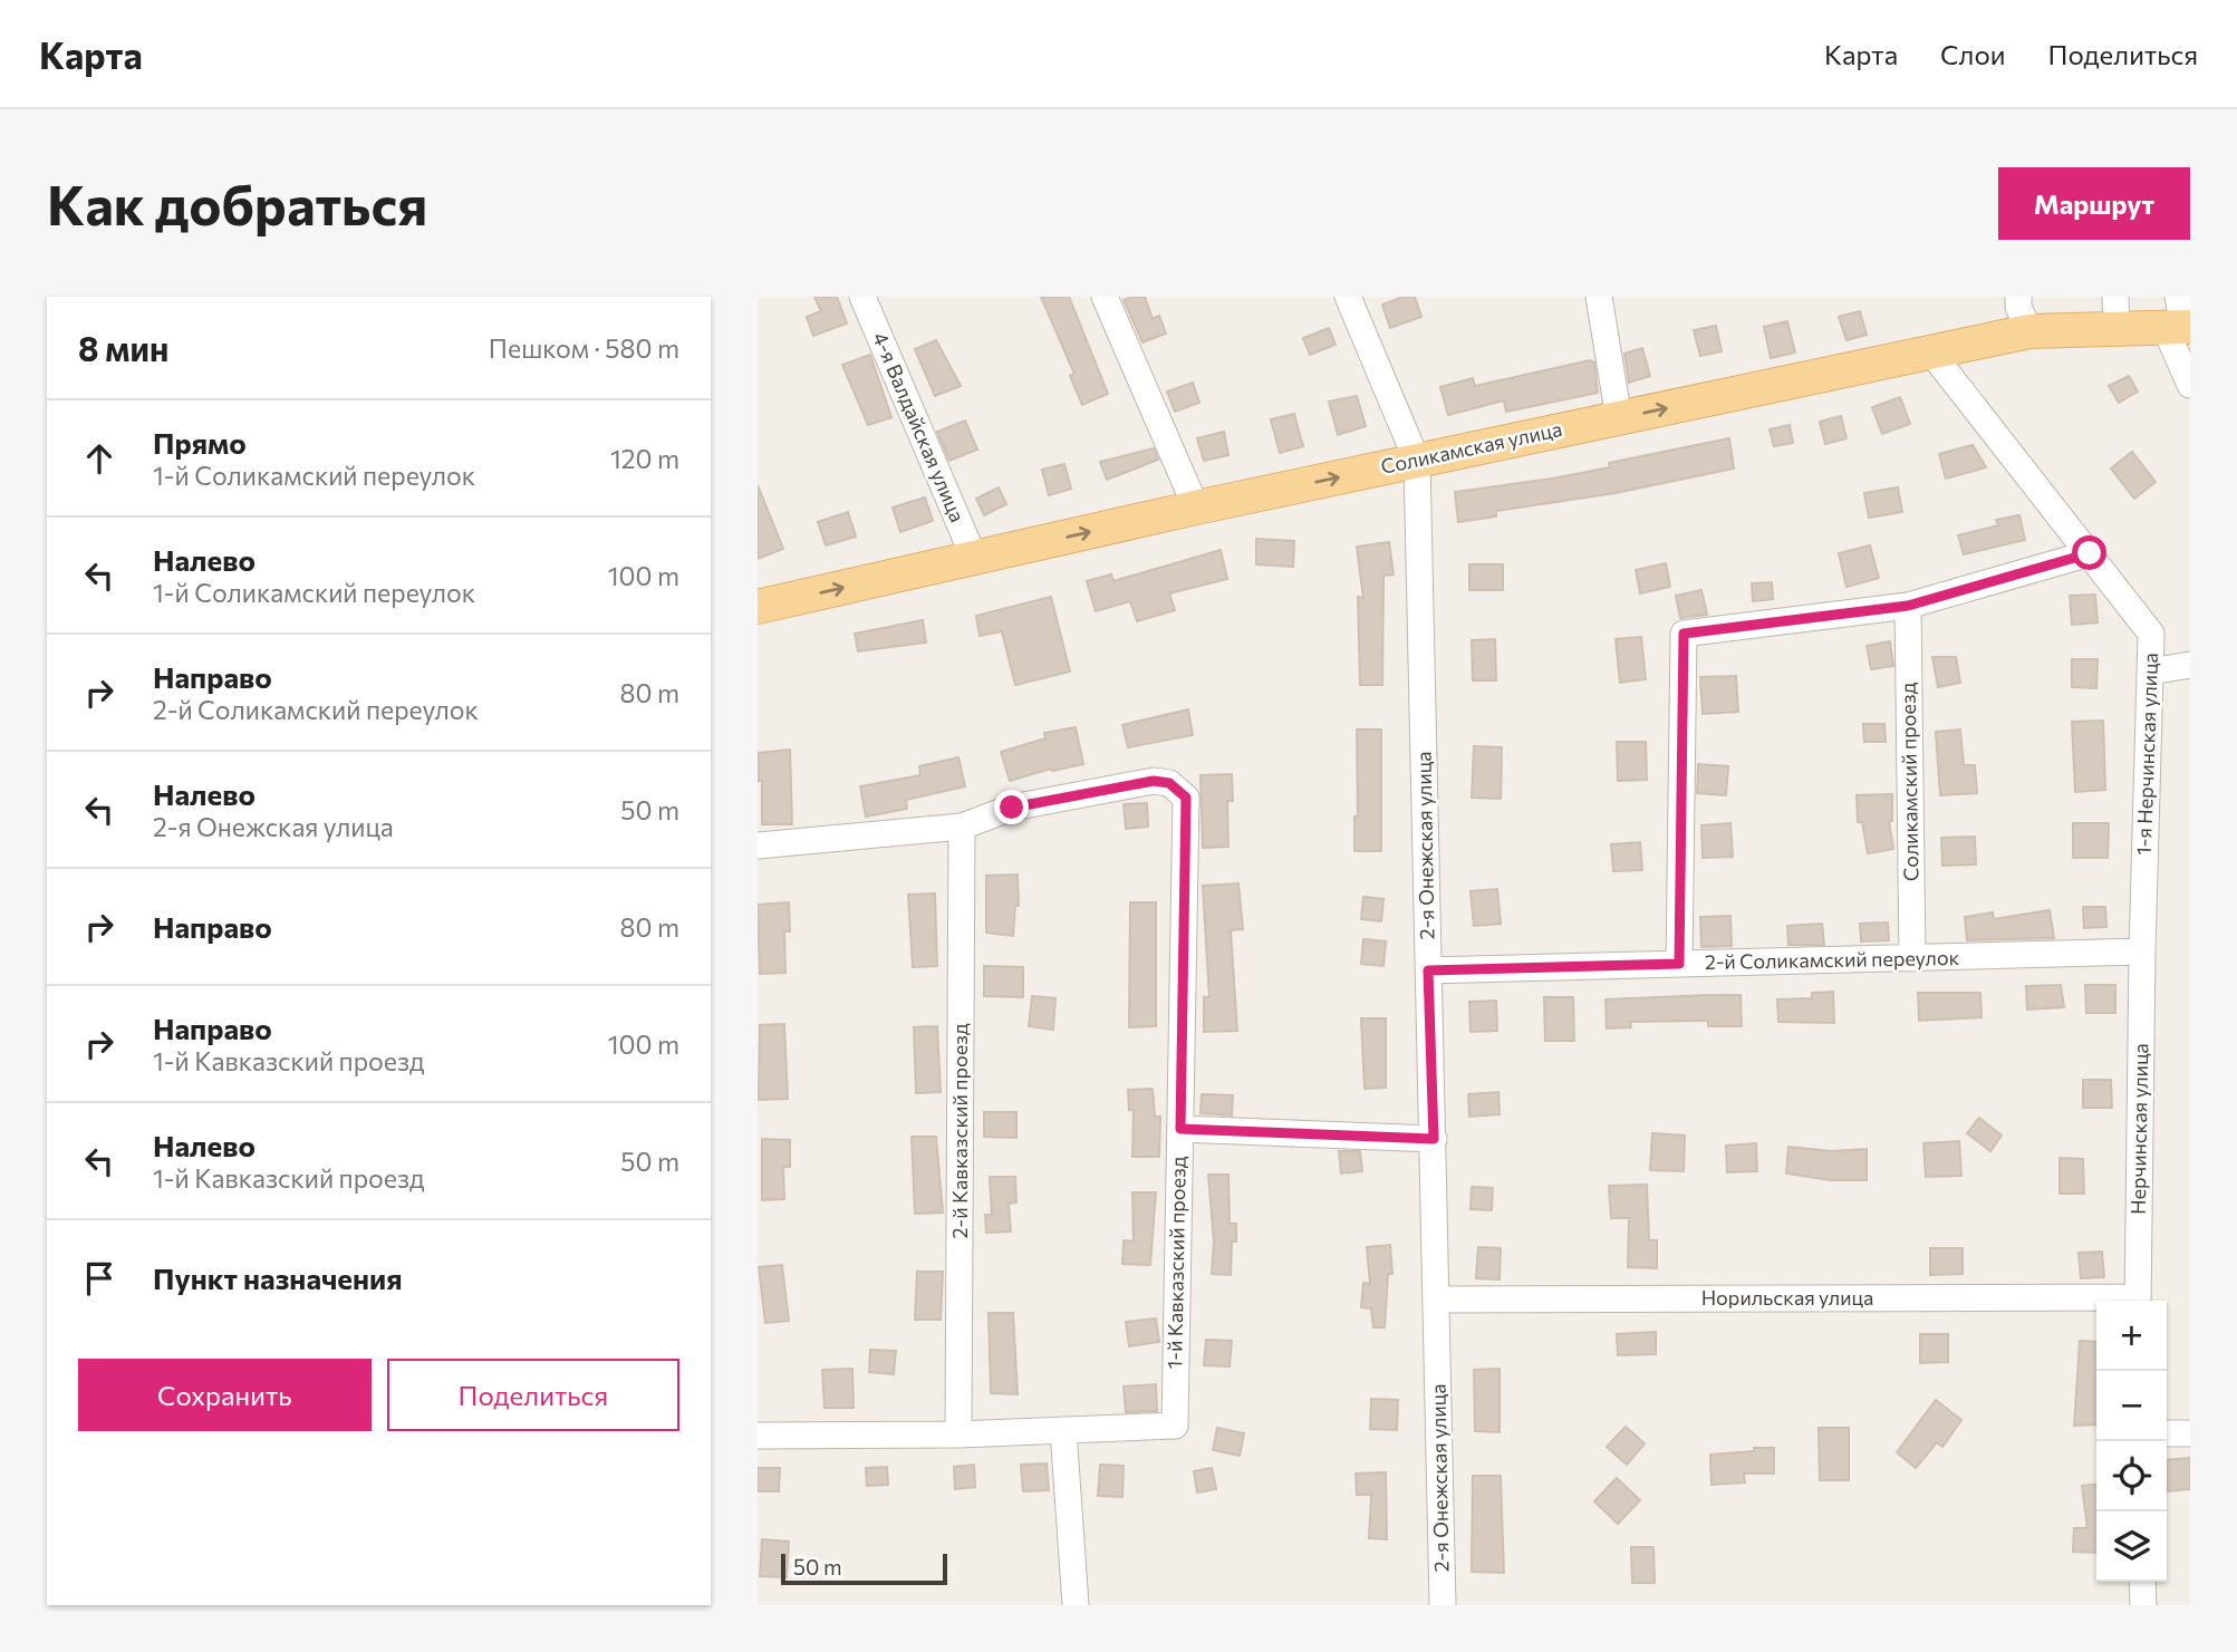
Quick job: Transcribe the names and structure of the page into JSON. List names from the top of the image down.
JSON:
{
  "streets": {
    "main road": ["Соликамская улица"],
    "street": [
      "4-я Валдайская улица",
      "1-я Нерчинская улица",
      "Соликамский проезд",
      "2-я Онежская улица",
      "2-й Соликамский переулок",
      "Нерчинская улица",
      "2-й Кавказский проезд",
      "1-й Кавказский проезд",
      "Норильская улица"
    ]
  },
  "crossings": [
    ["4-я Валдайская улица", "Соликамская улица"],
    ["Соликамская улица", "1-я Нерчинская улица"],
    ["Соликамская улица", "2-я Онежская улица"],
    ["1-я Нерчинская улица", "2-й Соликамский переулок"],
    ["1-я Нерчинская улица", "Нерчинская улица"],
    ["Соликамский проезд", "2-й Соликамский переулок"],
    ["2-я Онежская улица", "2-й Соликамский переулок"],
    ["2-я Онежская улица", "Норильская улица"],
    ["2-й Соликамский переулок", "Нерчинская улица"],
    ["2-й Кавказский проезд", "1-й Кавказский проезд"]
  ],
  "one_way": ["Соликамская улица"],
  "scale_bar": "50 m",
  "page": {
    "header": "Карта",
    "nav": ["Карта", "Слои", "Поделиться"],
    "buttons": [
      "Маршрут",
      ["Сохранить", "Поделиться"]
    ],
    "title": "Как добраться",
    "heading": ["8 мин", "Пешком · 580 m"],
    "list": [
      ["Прямо", "1-й Соликамский переулок", "120 m"],
      ["Налево", "1-й Соликамский переулок", "100 m"],
      ["Направо", "2-й Соликамский переулок", "80 m"],
      ["Налево", "2-я Онежская улица", "50 m"],
      ["Направо", "80 m"],
      ["Направо", "1-й Кавказский проезд", "100 m"],
      ["Налево", "1-й Кавказский проезд", "50 m"],
      "Пункт назначения"
    ],
    "map_buttons": ["+", "−"],
    "scale": "50 m"
  }
}
